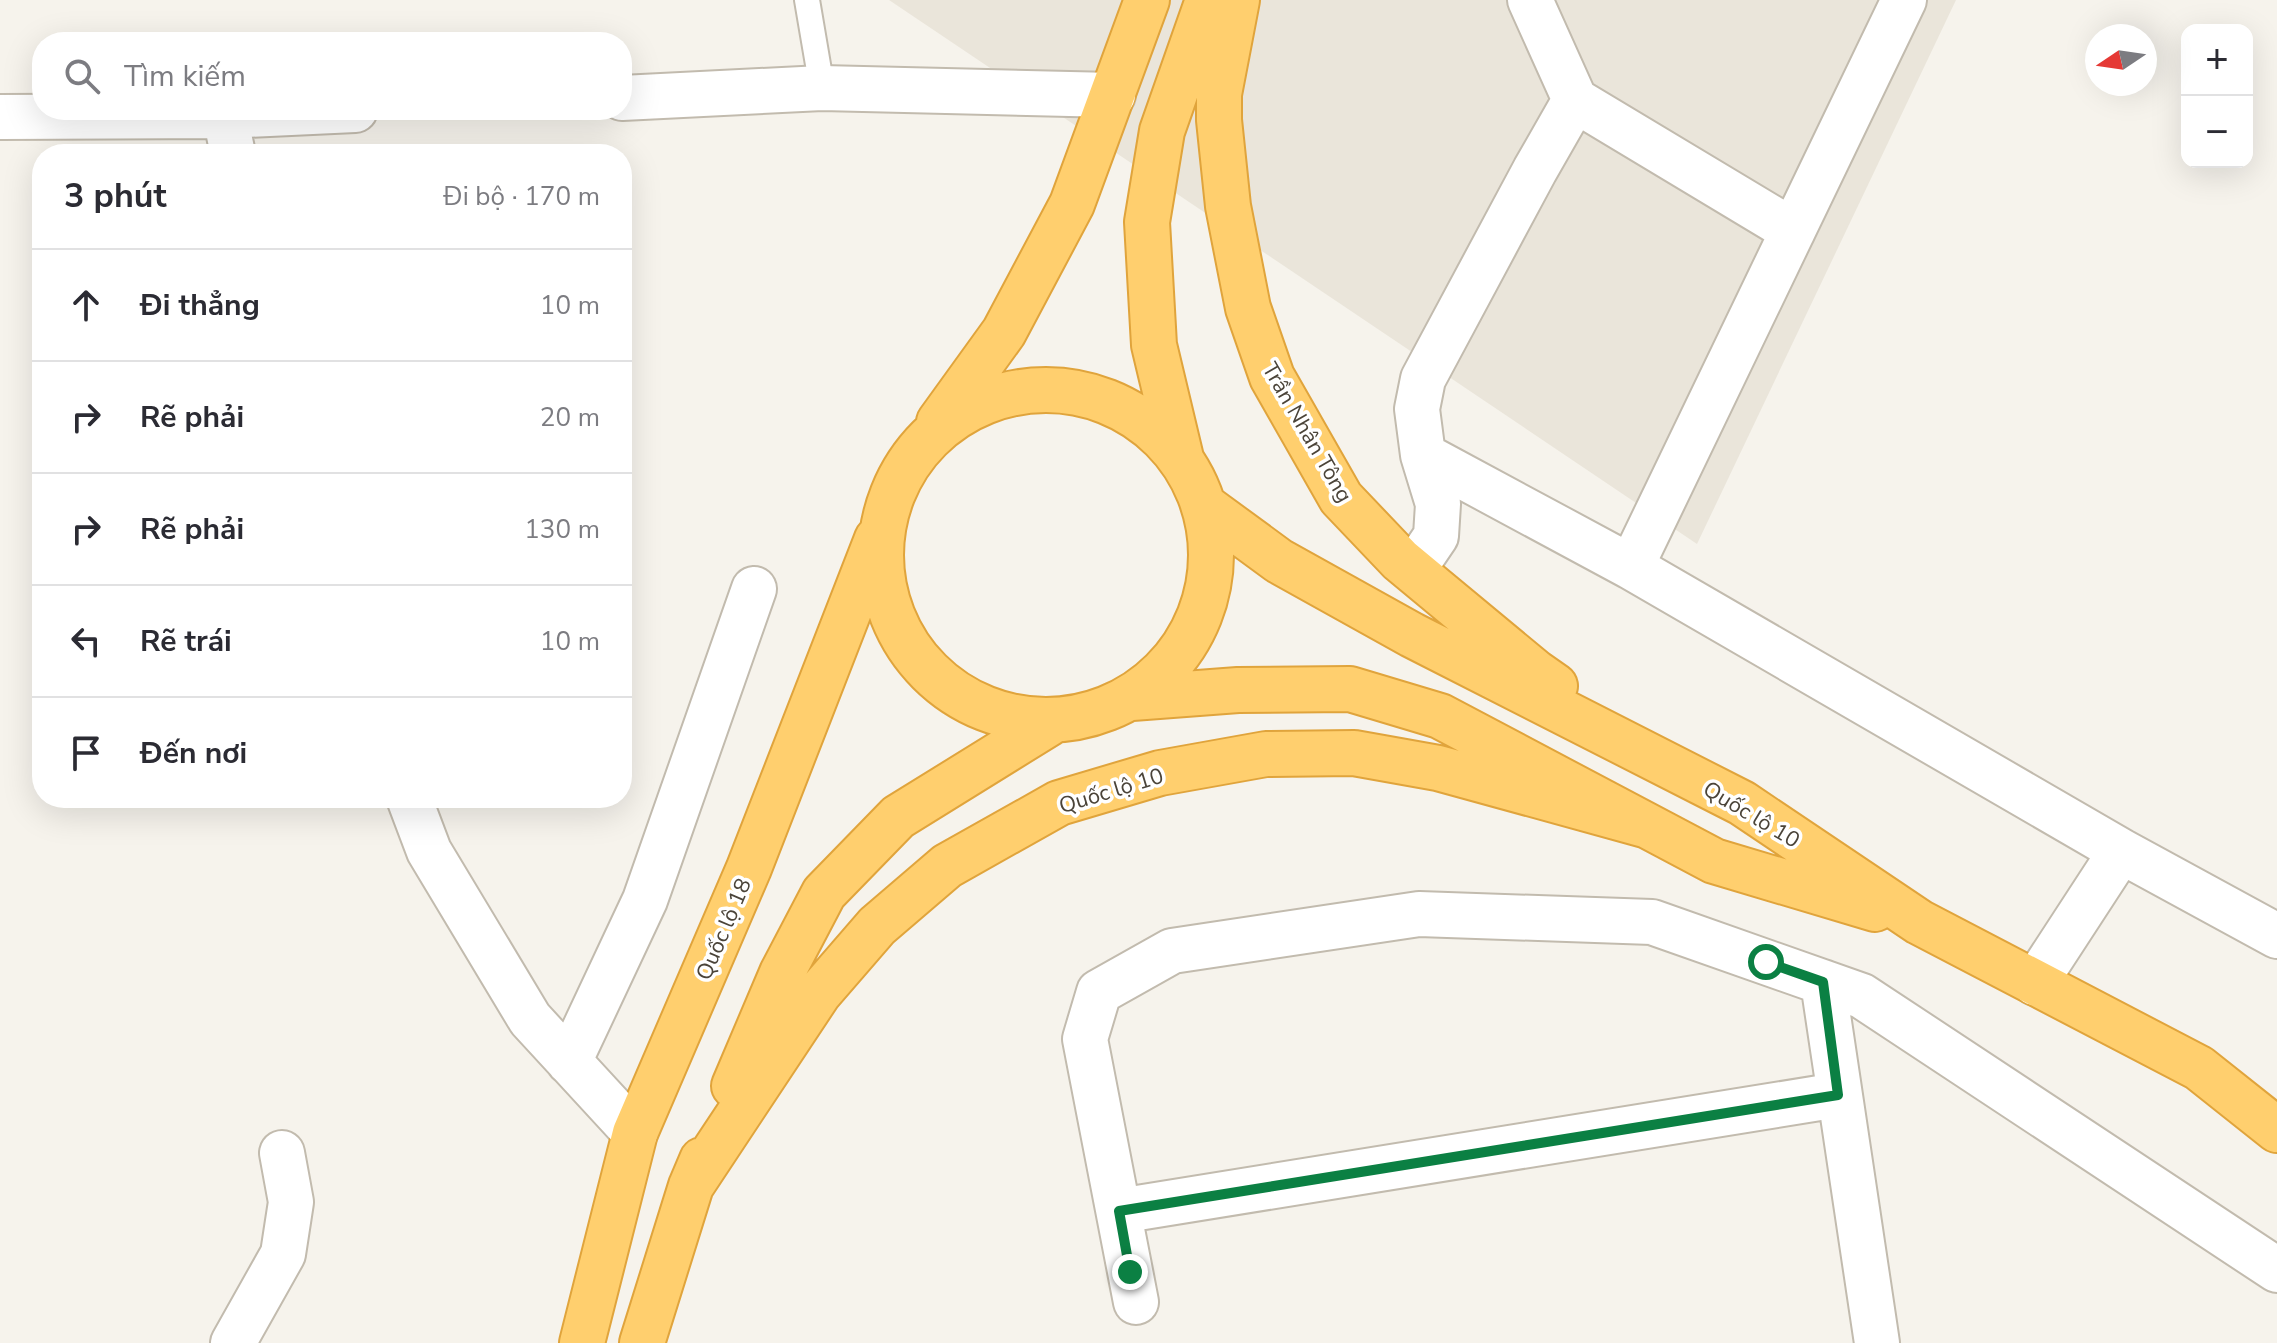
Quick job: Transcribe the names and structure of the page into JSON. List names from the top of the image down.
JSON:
{
  "streets": {
    "highway": ["Trần Nhân Tông", "Quốc lộ 10", "Quốc lộ 18"]
  },
  "crossings": [
    ["Trần Nhân Tông", "Quốc lộ 10"]
  ],
  "north": "left",
  "page": {
    "map_buttons": ["+", "−"],
    "search": "Tìm kiếm",
    "heading": ["3 phút", "Đi bộ · 170 m"],
    "list": [
      ["Đi thẳng", "10 m"],
      ["Rẽ phải", "20 m"],
      ["Rẽ phải", "130 m"],
      ["Rẽ trái", "10 m"],
      "Đến nơi"
    ]
  }
}
